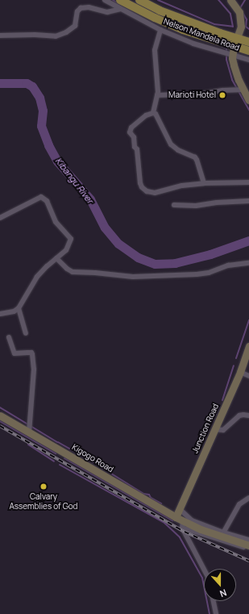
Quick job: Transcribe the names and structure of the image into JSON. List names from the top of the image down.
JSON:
{
  "streets": {
    "main road": ["Nelson Mandela Road", "Junction Road", "Kigogo Road"]
  },
  "crossings": [
    ["Junction Road", "Kigogo Road"]
  ],
  "water": ["Kibangu River"],
  "places": ["Marioti Hotel", "Calvary Assemblies of God"],
  "north": "bottom"
}
